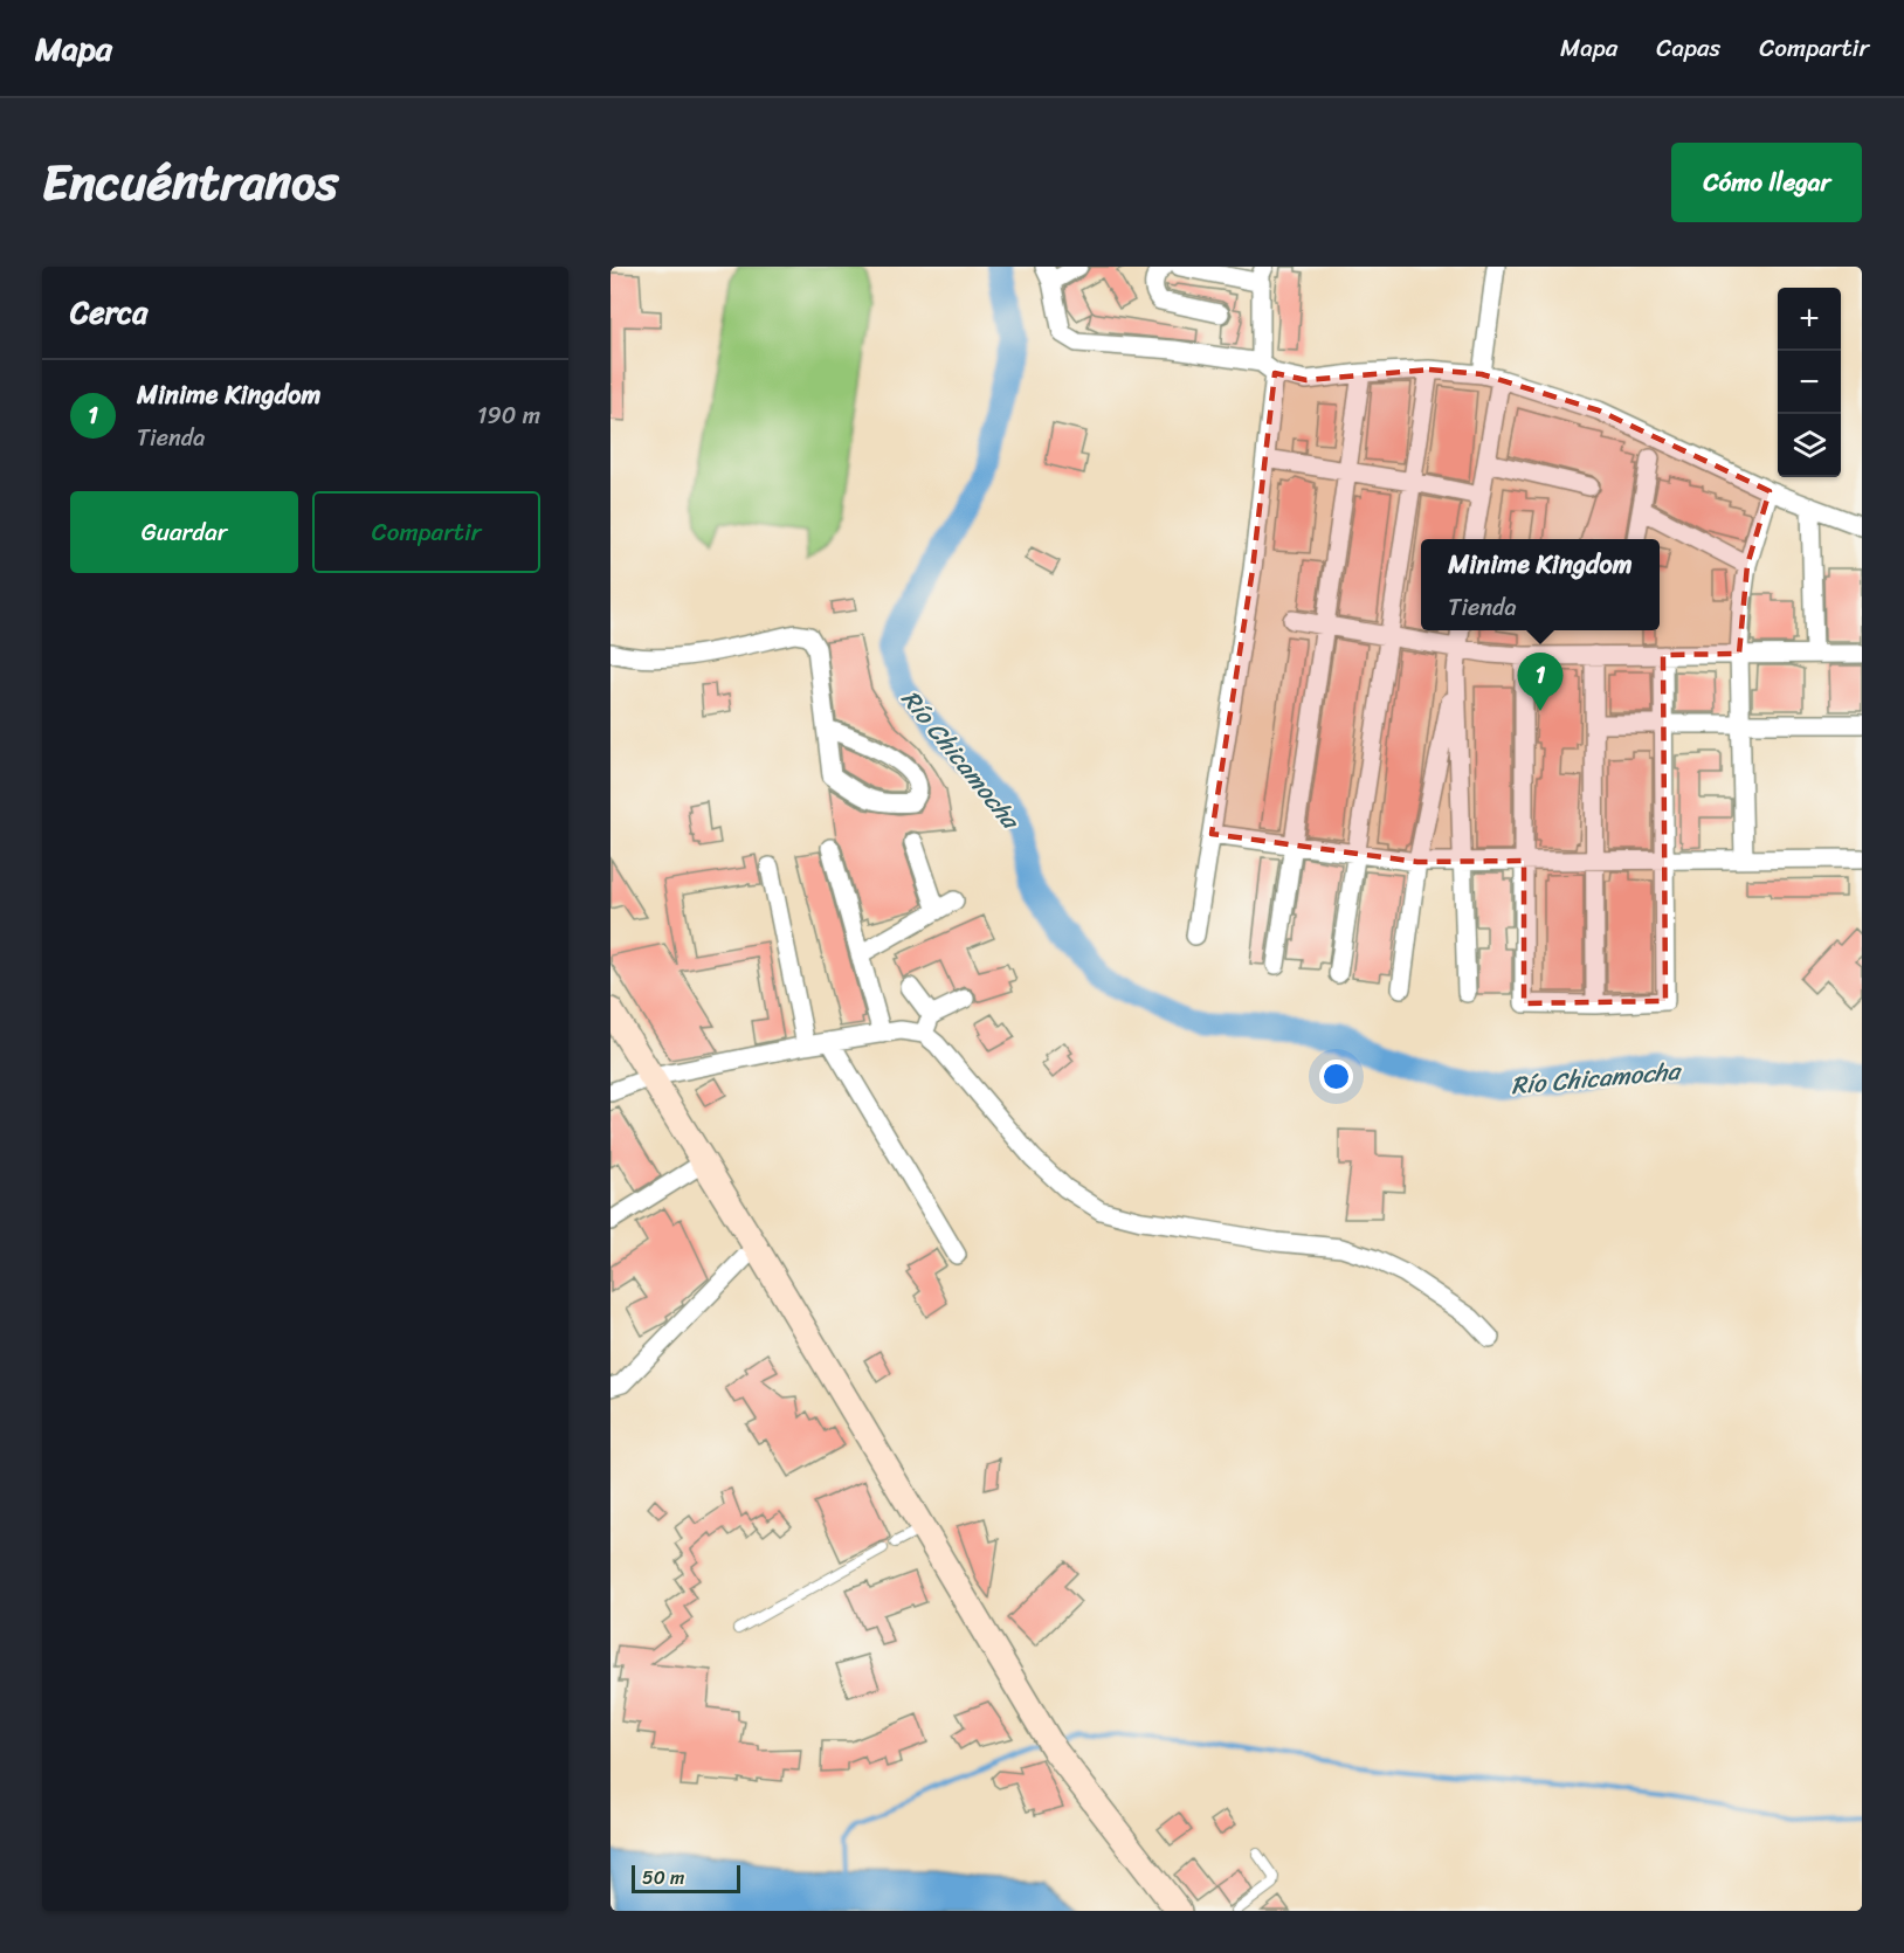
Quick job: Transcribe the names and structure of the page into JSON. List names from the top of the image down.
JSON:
{
  "water": ["Río Chicamocha"],
  "scale_bar": "50 m",
  "page": {
    "header": "Mapa",
    "nav": ["Mapa", "Capas", "Compartir"],
    "title": "Encuéntranos",
    "buttons": [
      "Cómo llegar",
      ["Guardar", "Compartir"]
    ],
    "heading": "Cerca",
    "map_buttons": ["+", "−"],
    "list": [
      {
        "mark": "1",
        "name": "Minime Kingdom",
        "note": "Tienda",
        "value": "190 m"
      }
    ],
    "popup": ["Minime Kingdom", "Tienda"],
    "pins": "1",
    "scale": "50 m"
  }
}
